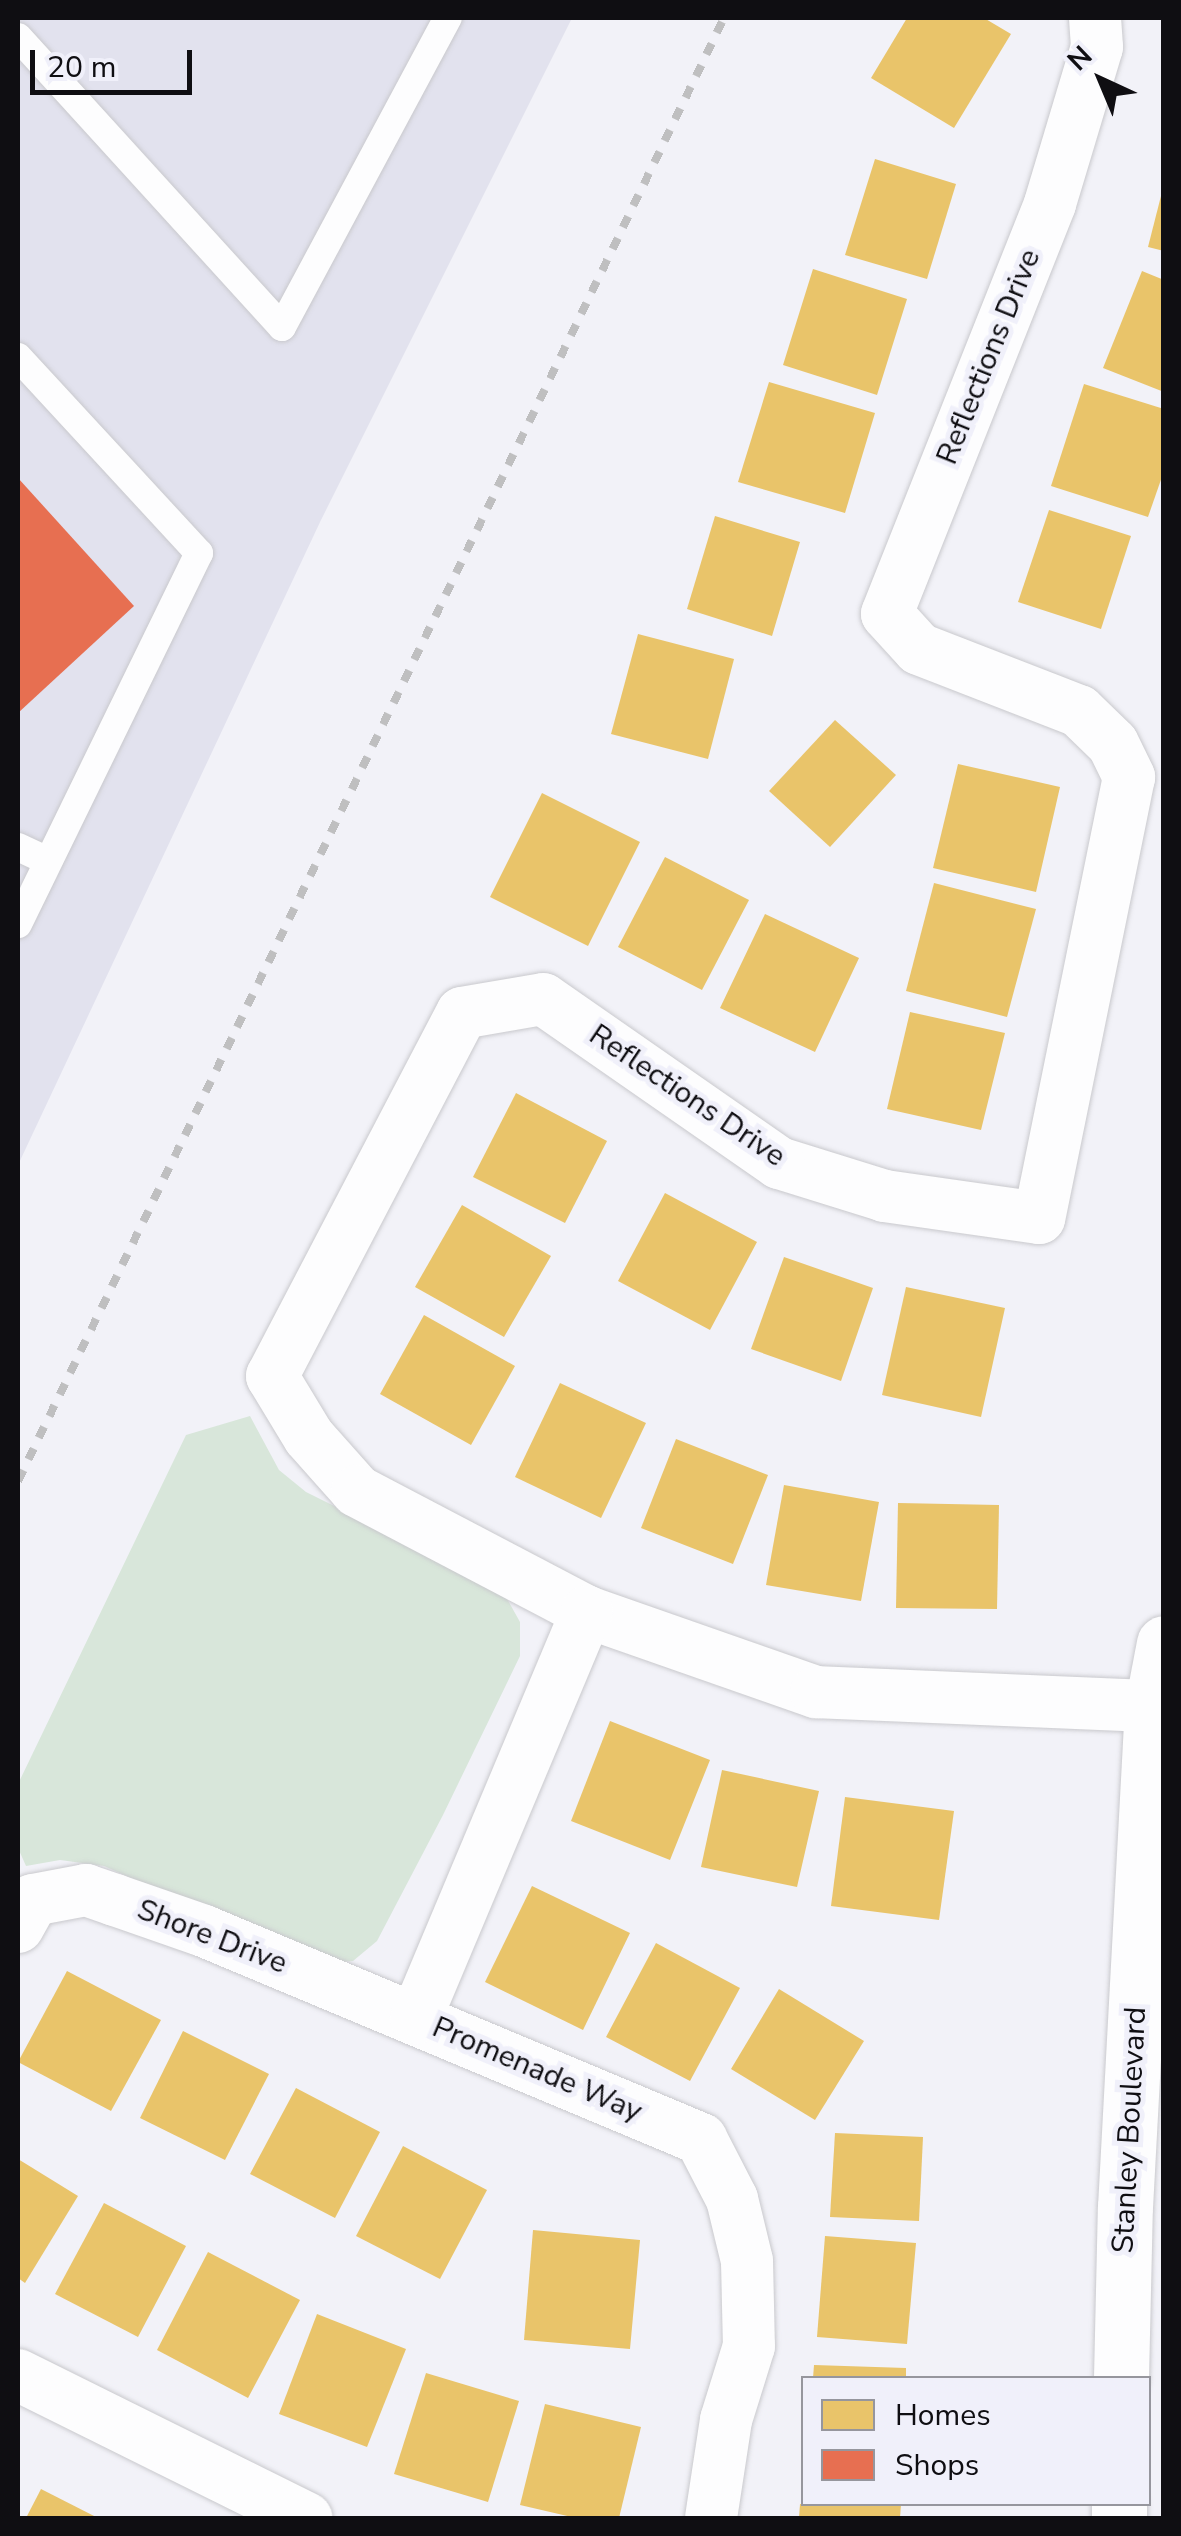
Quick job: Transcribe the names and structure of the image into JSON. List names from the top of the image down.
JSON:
{
  "streets": {
    "main road": ["Stanley Boulevard"],
    "street": ["Reflections Drive", "Shore Drive", "Promenade Way"]
  },
  "crossings": [
    ["Reflections Drive", "Promenade Way"],
    ["Reflections Drive", "Stanley Boulevard"],
    ["Shore Drive", "Promenade Way"]
  ],
  "legend": ["Homes", "Shops"],
  "scale_bar": "20 m",
  "north": "top left"
}
